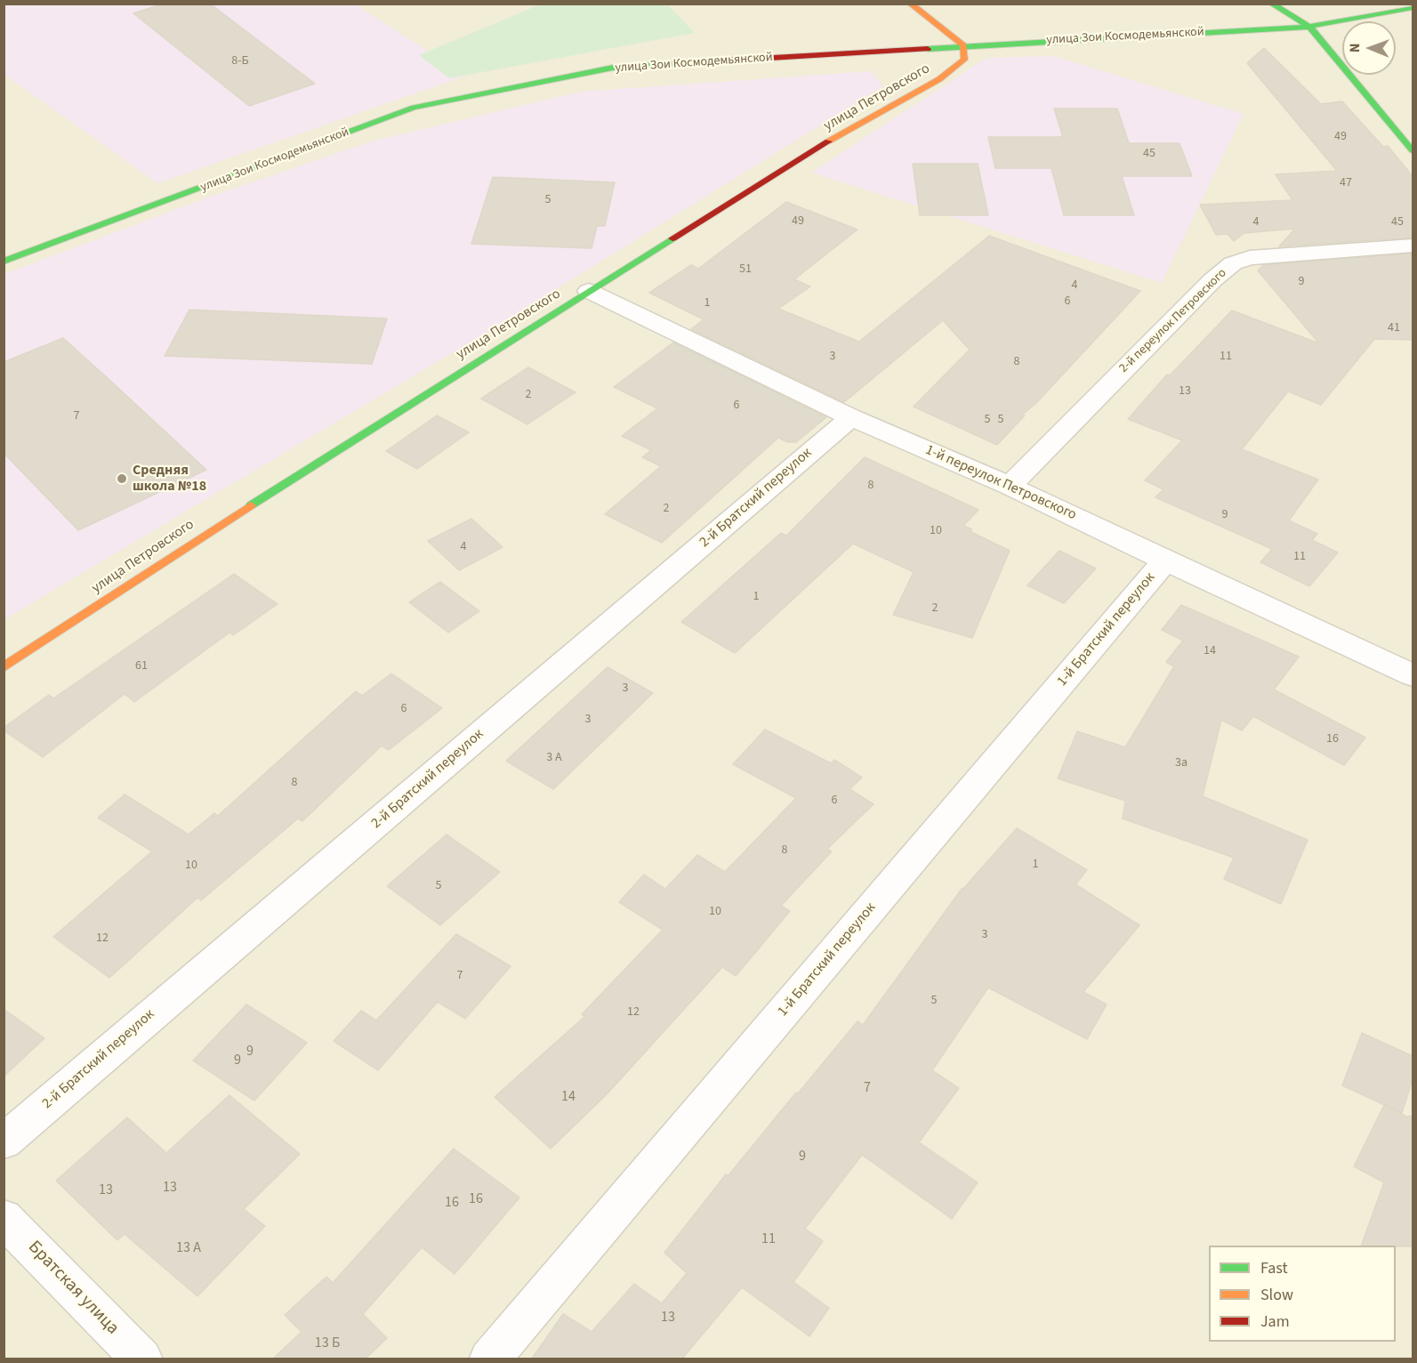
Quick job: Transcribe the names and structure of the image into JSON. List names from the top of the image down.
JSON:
{
  "streets": {
    "street": [
      "улица Зои Космодемьянской",
      "улица Петровского",
      "2-й переулок Петровского",
      "1-й переулок Петровского",
      "2-й Братский переулок",
      "1-й Братский переулок",
      "Братская улица"
    ]
  },
  "crossings": [
    ["улица Зои Космодемьянской", "улица Петровского"],
    ["улица Петровского", "1-й переулок Петровского"],
    ["2-й переулок Петровского", "1-й переулок Петровского"],
    ["1-й переулок Петровского", "2-й Братский переулок"],
    ["1-й переулок Петровского", "1-й Братский переулок"]
  ],
  "places": ["Средняя школа №18"],
  "house_numbers": [
    "8-Б",
    "49",
    "45",
    "47",
    "5",
    "49",
    "4",
    "45",
    "51",
    "9",
    "4",
    "6",
    "1",
    "41",
    "3",
    "11",
    "8",
    "13",
    "2",
    "6",
    "7",
    "5",
    "5",
    "8",
    "2",
    "9",
    "10",
    "4",
    "11",
    "1",
    "2",
    "14",
    "61",
    "3",
    "6",
    "3",
    "16",
    "3 А",
    "3а",
    "8",
    "6",
    "8",
    "1",
    "10",
    "5",
    "10",
    "3",
    "12",
    "7",
    "5",
    "12",
    "9",
    "9",
    "7",
    "14",
    "9",
    "13",
    "13",
    "16",
    "16",
    "11",
    "13 А",
    "13",
    "13 Б"
  ],
  "legend": ["Fast", "Slow", "Jam"],
  "north": "left"
}
